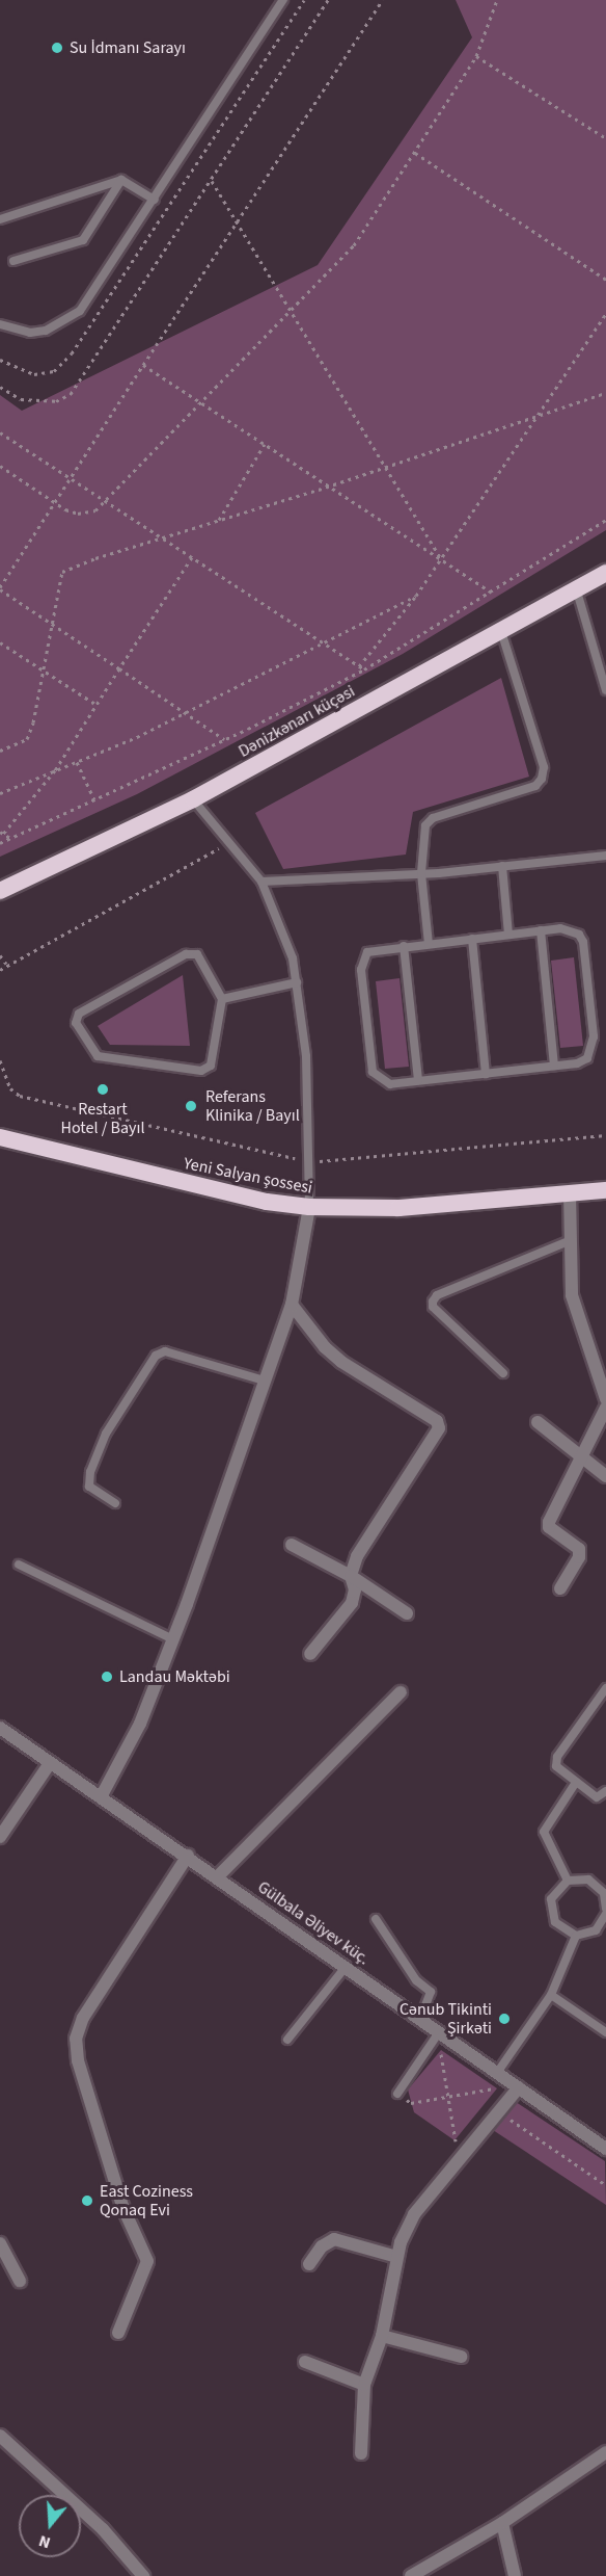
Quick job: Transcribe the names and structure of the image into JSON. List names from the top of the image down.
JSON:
{
  "streets": {
    "highway": ["Dənizkənarı küçəsi", "Yeni Salyan şossesi"],
    "street": ["Gülbala Əliyev küç."]
  },
  "places": [
    "Su İdmanı Sarayı",
    "Restart Hotel / Bayıl",
    "Referans Klinika / Bayıl",
    "Landau Məktəbi",
    "Cənub Tikinti Şirkəti",
    "East Coziness Qonaq Evi"
  ],
  "north": "bottom"
}
